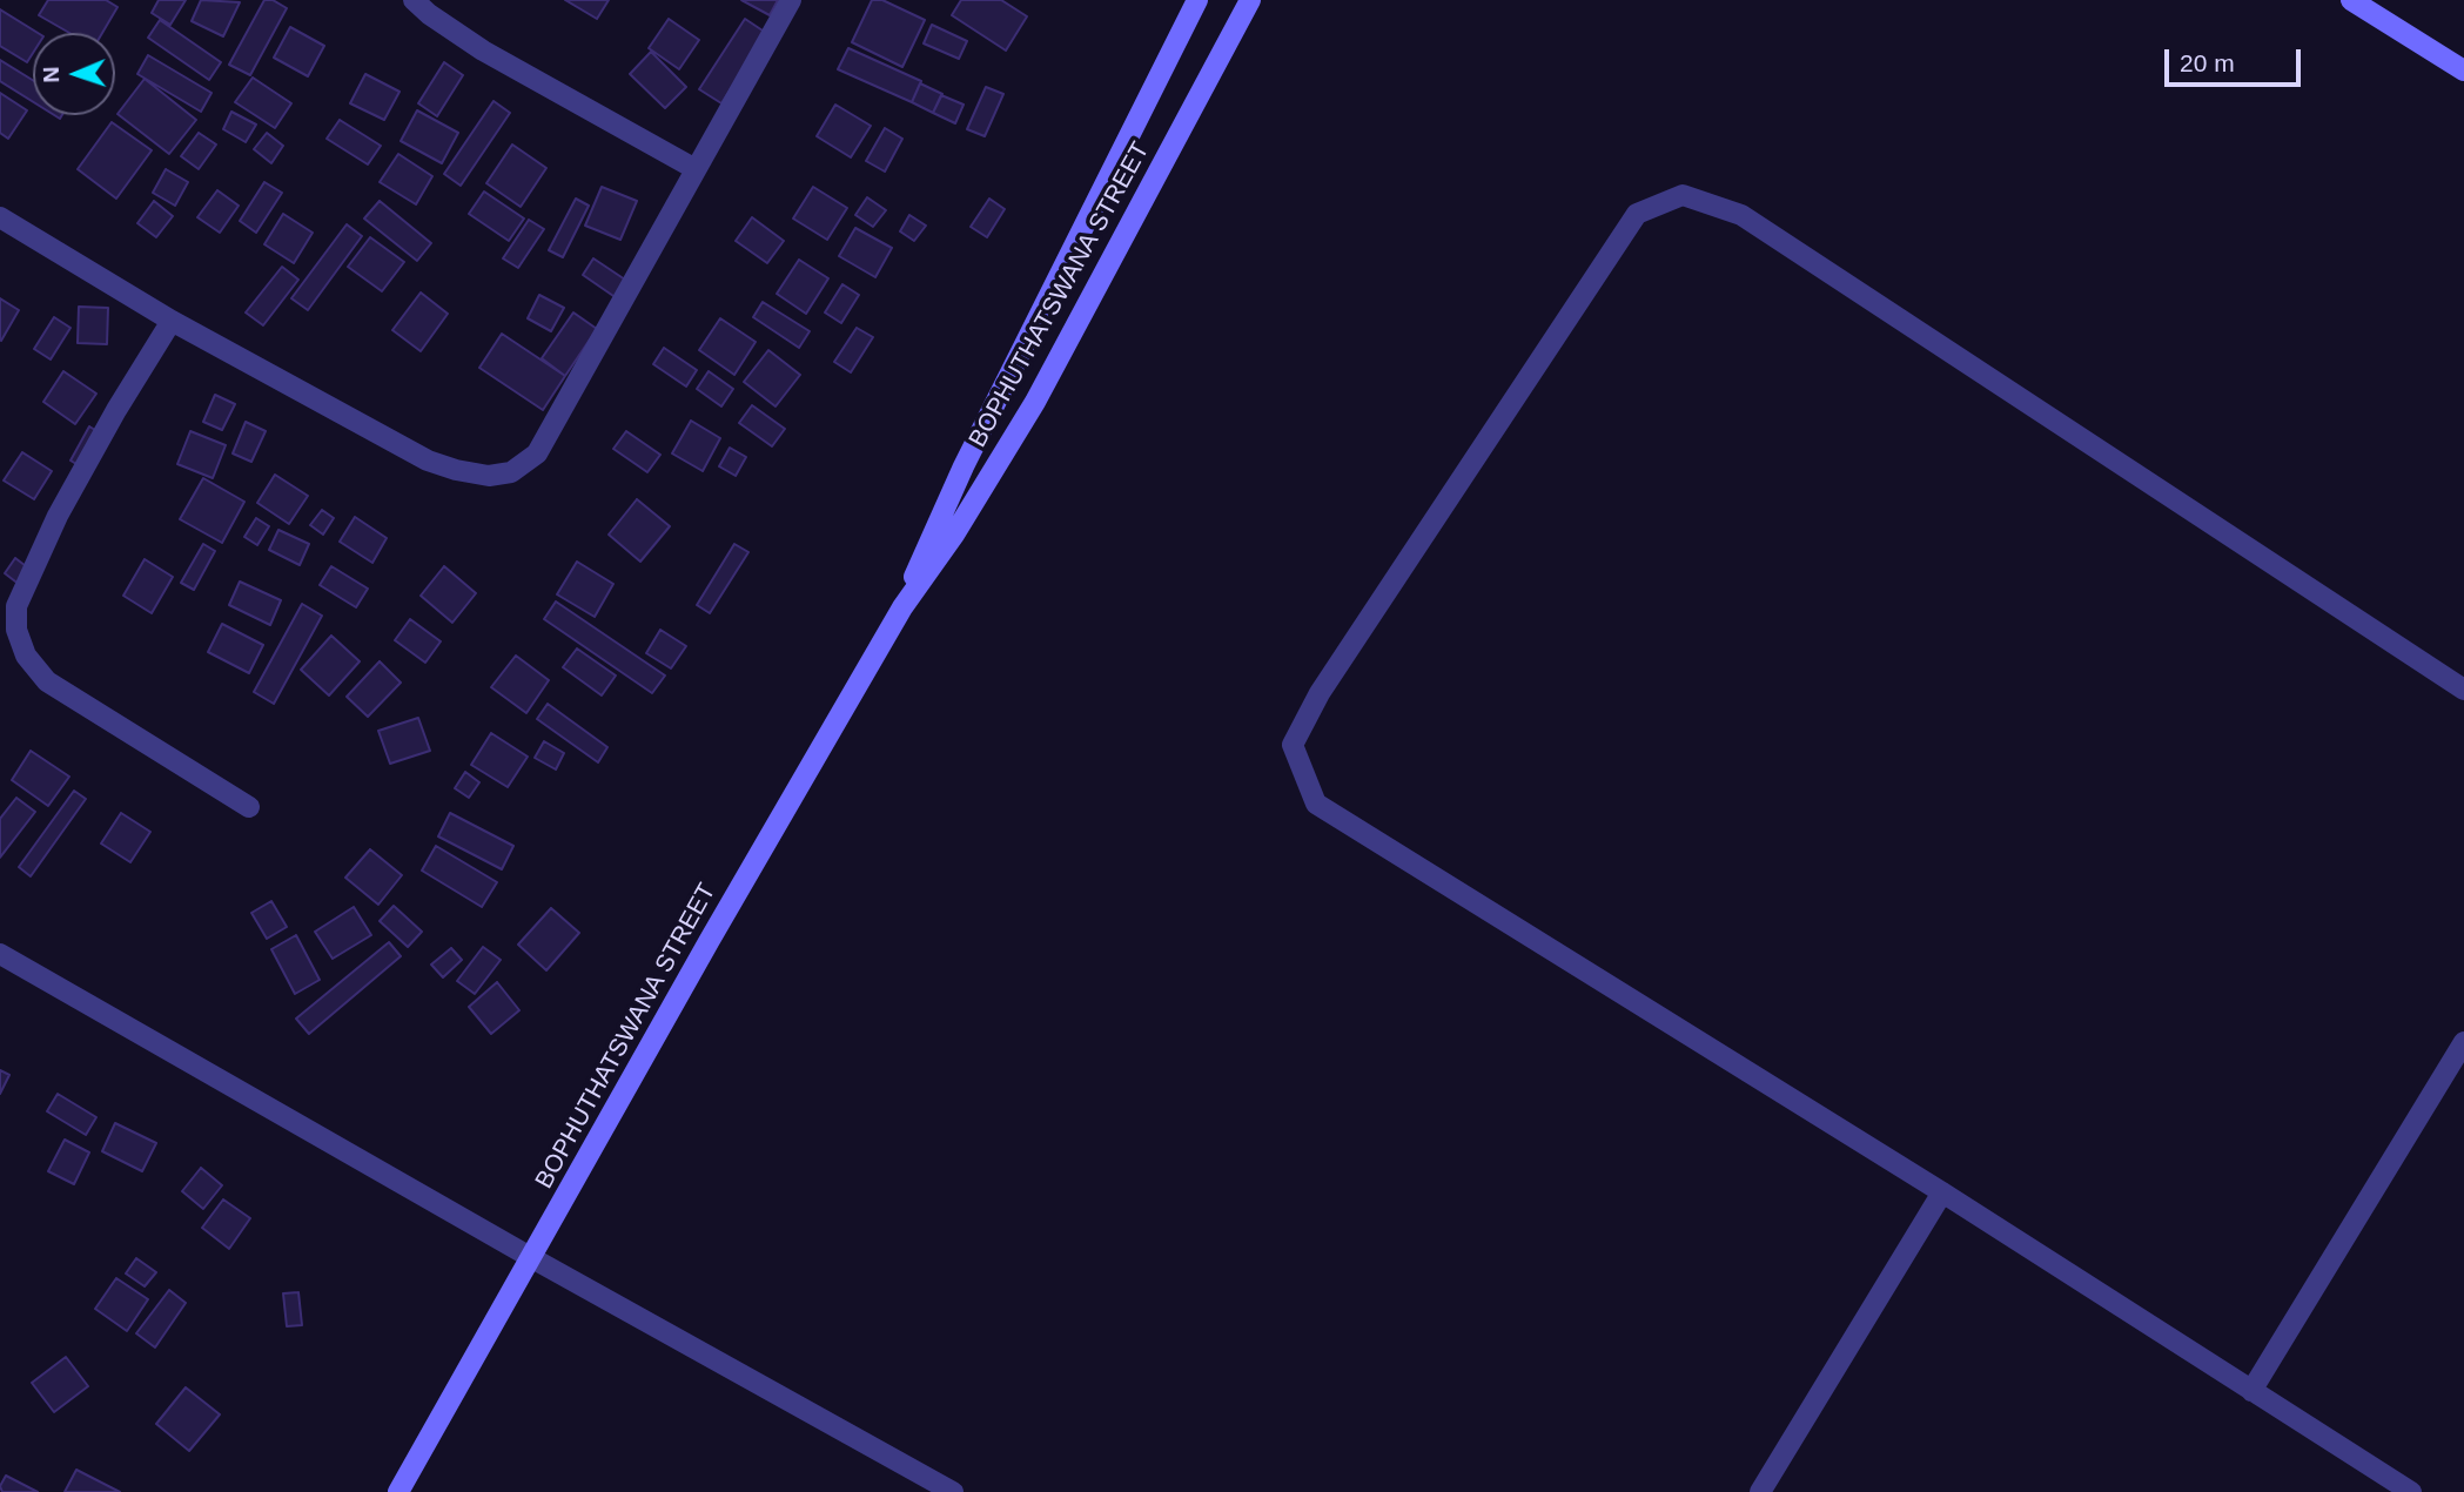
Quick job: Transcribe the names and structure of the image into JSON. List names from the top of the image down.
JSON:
{
  "streets": {
    "street": ["BOPHUTHATSWANA STREET"]
  },
  "scale_bar": "20 m",
  "north": "left"
}
